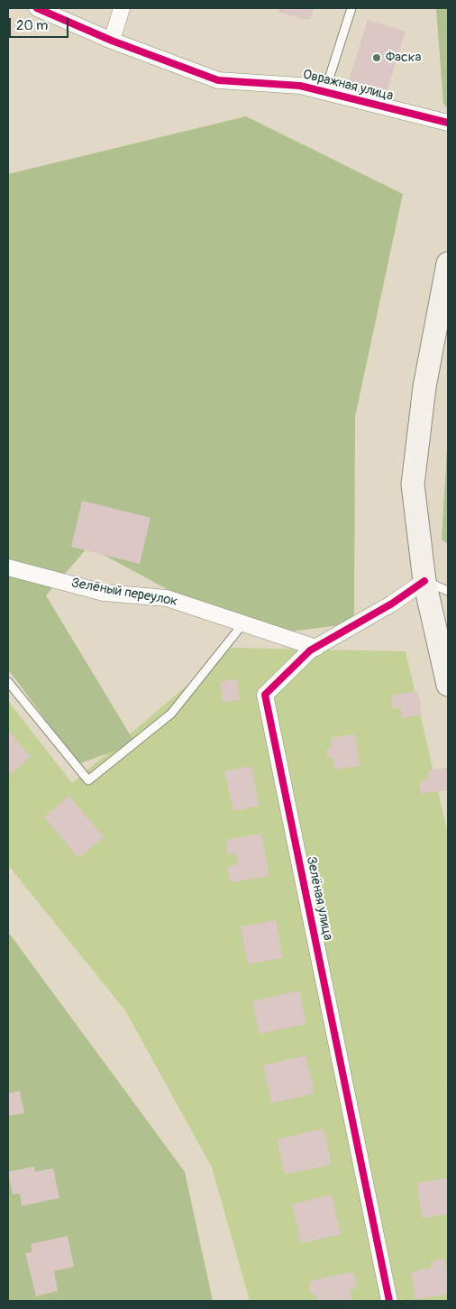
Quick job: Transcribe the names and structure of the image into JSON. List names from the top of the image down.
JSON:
{
  "streets": {
    "street": ["Овражная улица", "Зелёный переулок", "Зелёная улица"]
  },
  "crossings": [
    ["Зелёный переулок", "Зелёная улица"]
  ],
  "places": ["Фаска"],
  "scale_bar": "20 m"
}
